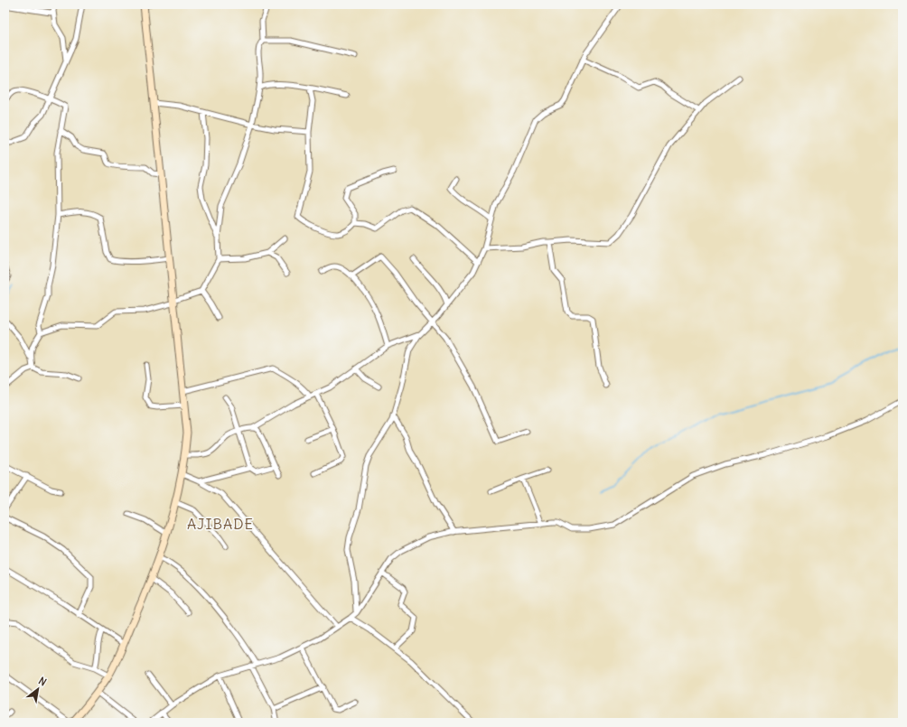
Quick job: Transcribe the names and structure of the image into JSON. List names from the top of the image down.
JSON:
{
  "districts": ["AJIBADE"],
  "north": "top right"
}
